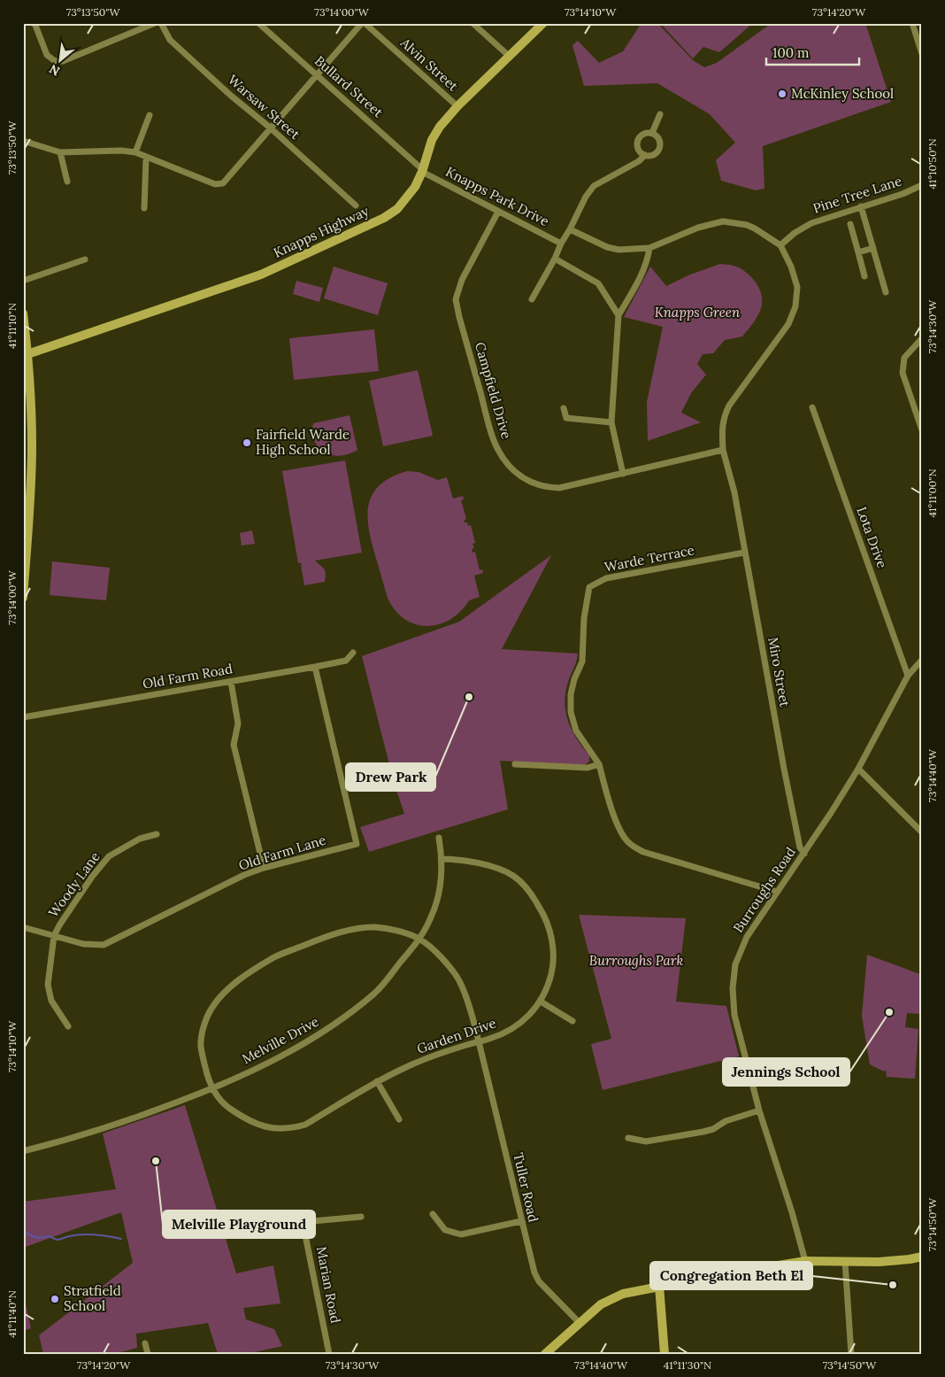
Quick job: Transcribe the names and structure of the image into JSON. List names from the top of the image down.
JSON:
{
  "streets": {
    "street": [
      "Alvin Street",
      "Bullard Street",
      "Warsaw Street",
      "Pine Tree Lane",
      "Knapps Park Drive",
      "Knapps Highway",
      "Campfield Drive",
      "Lota Drive",
      "Warde Terrace",
      "Miro Street",
      "Old Farm Road",
      "Old Farm Lane",
      "Woody Lane",
      "Burroughs Road",
      "Garden Drive",
      "Melville Drive",
      "Tuller Road",
      "Marian Road"
    ]
  },
  "crossings": [
    ["Alvin Street", "Knapps Highway"],
    ["Bullard Street", "Knapps Park Drive"],
    ["Bullard Street", "Knapps Highway"],
    ["Pine Tree Lane", "Miro Street"],
    ["Knapps Park Drive", "Knapps Highway"],
    ["Knapps Park Drive", "Campfield Drive"],
    ["Campfield Drive", "Miro Street"],
    ["Lota Drive", "Burroughs Road"],
    ["Warde Terrace", "Miro Street"],
    ["Warde Terrace", "Burroughs Road"],
    ["Miro Street", "Burroughs Road"],
    ["Old Farm Road", "Old Farm Lane"],
    ["Old Farm Lane", "Woody Lane"],
    ["Garden Drive", "Melville Drive"],
    ["Garden Drive", "Tuller Road"],
    ["Melville Drive", "Tuller Road"]
  ],
  "parks": ["Knapps Green", "Burroughs Park"],
  "places": [
    "McKinley School",
    "Fairfield Warde High School",
    "Drew Park",
    "Jennings School",
    "Melville Playground",
    "Congregation Beth El",
    "Stratfield School"
  ],
  "scale_bar": "100 m",
  "north": "bottom left",
  "coordinates": [
    "73°13'50\"W",
    "73°14'00\"W",
    "73°14'10\"W",
    "73°14'20\"W",
    "41°10'50\"N",
    "41°11'10\"N",
    "73°14'30\"W",
    "41°11'00\"N",
    "73°14'40\"W",
    "73°14'50\"W",
    "41°11'40\"N",
    "41°11'30\"N"
  ]
}
